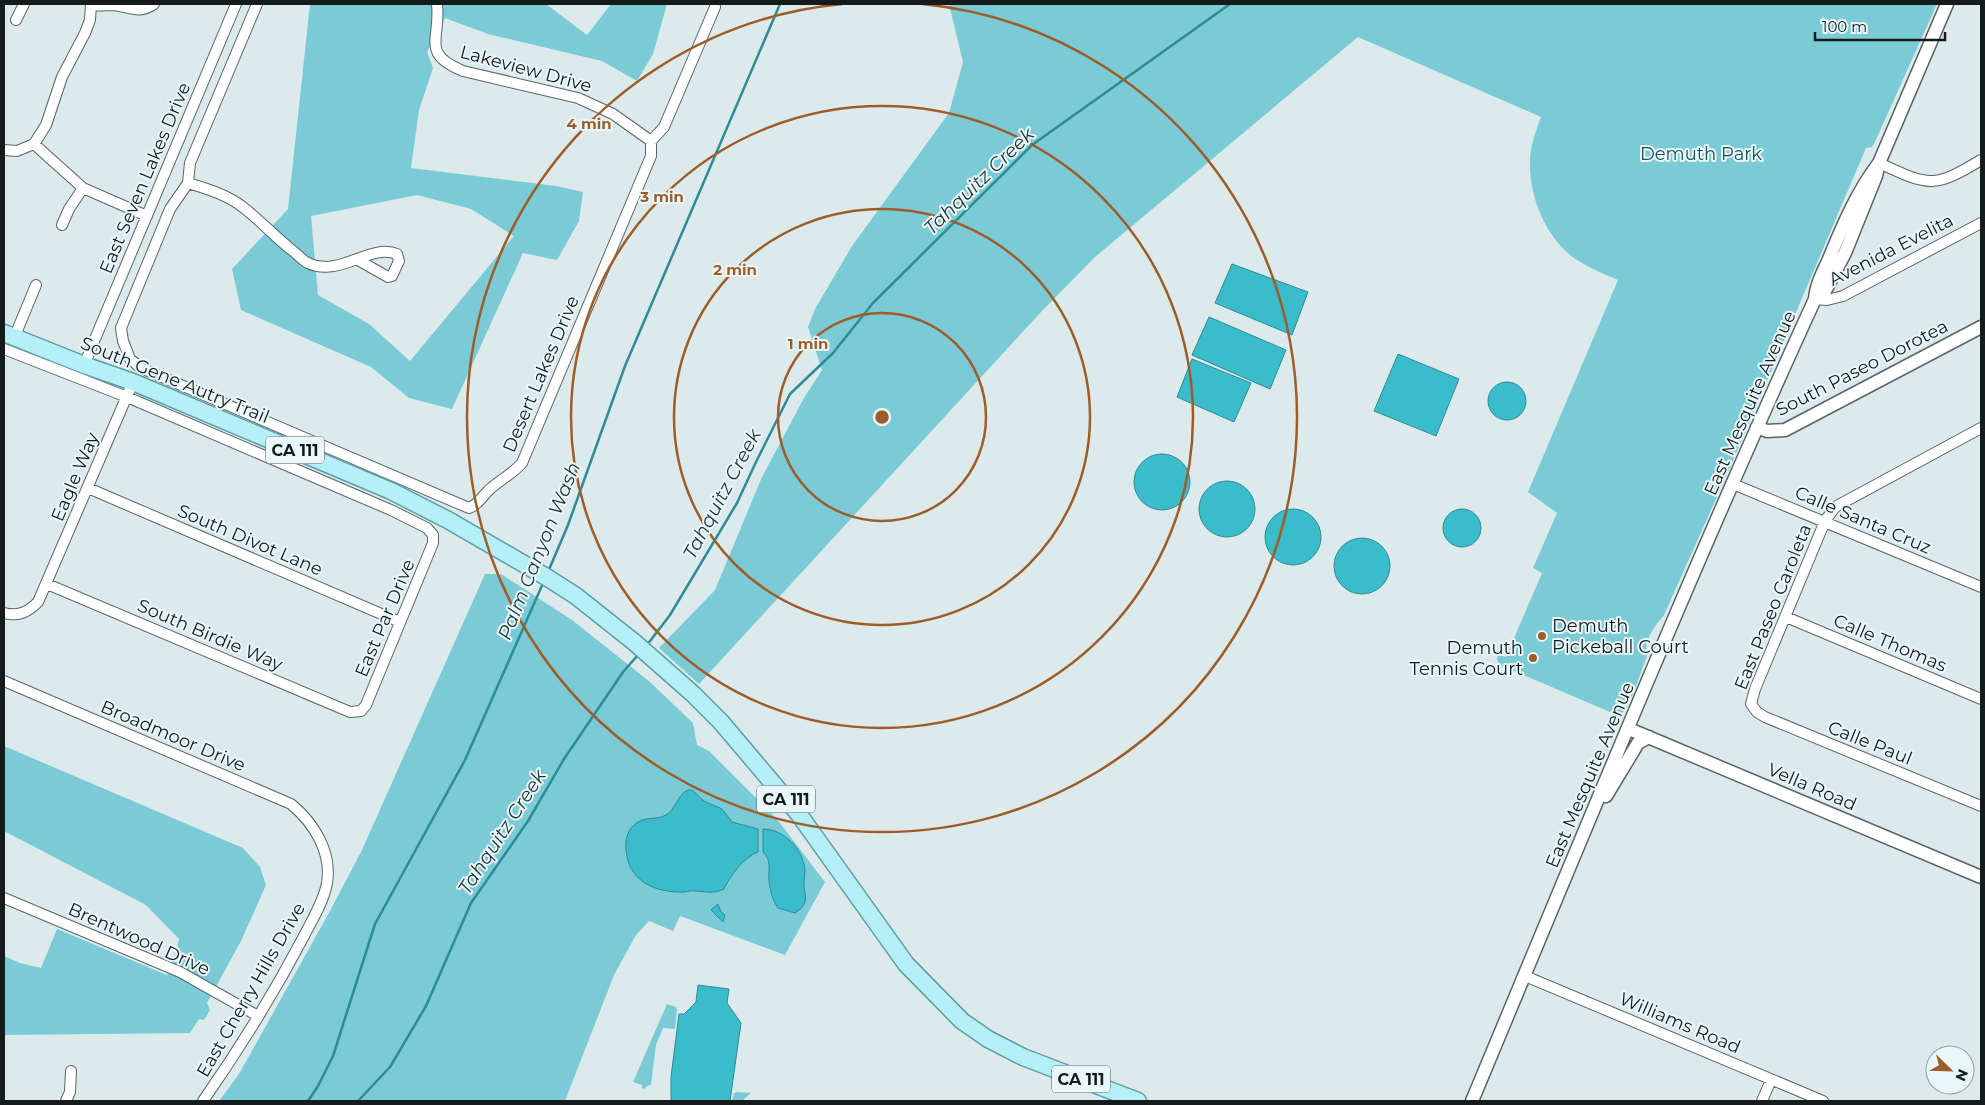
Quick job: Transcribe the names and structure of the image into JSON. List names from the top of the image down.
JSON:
{
  "streets": {
    "main road": ["South Gene Autry Trail", "CA 111"],
    "street": [
      "Lakeview Drive",
      "East Seven Lakes Drive",
      "Avenida Evelita",
      "South Paseo Dorotea",
      "Desert Lakes Drive",
      "East Mesquite Avenue",
      "Eagle Way",
      "Calle Santa Cruz",
      "South Divot Lane",
      "East Paseo Caroleta",
      "East Par Drive",
      "South Birdie Way",
      "Calle Thomas",
      "Broadmoor Drive",
      "Calle Paul",
      "Vella Road",
      "Brentwood Drive",
      "East Cherry Hills Drive",
      "Williams Road"
    ]
  },
  "crossings": [
    ["Lakeview Drive", "Desert Lakes Drive"],
    ["East Seven Lakes Drive", "South Gene Autry Trail"],
    ["Avenida Evelita", "East Mesquite Avenue"],
    ["South Paseo Dorotea", "East Mesquite Avenue"],
    ["South Gene Autry Trail", "Eagle Way"],
    ["South Gene Autry Trail", "East Par Drive"],
    ["East Mesquite Avenue", "Calle Santa Cruz"],
    ["East Mesquite Avenue", "Vella Road"],
    ["East Mesquite Avenue", "Williams Road"],
    ["Eagle Way", "South Divot Lane"],
    ["Eagle Way", "South Birdie Way"],
    ["Calle Santa Cruz", "East Paseo Caroleta"],
    ["South Divot Lane", "East Par Drive"],
    ["East Paseo Caroleta", "Calle Thomas"],
    ["East Paseo Caroleta", "Calle Paul"],
    ["East Par Drive", "South Birdie Way"],
    ["Broadmoor Drive", "East Cherry Hills Drive"],
    ["Brentwood Drive", "East Cherry Hills Drive"]
  ],
  "water": ["Tahquitz Creek", "Palm Canyon Wash"],
  "parks": ["Demuth Park"],
  "places": ["Demuth Pickeball Court", "Demuth Tennis Court"],
  "scale_bar": "100 m",
  "north": "bottom right",
  "rings": [
    "4 min",
    "3 min",
    "2 min",
    "1 min"
  ]
}
